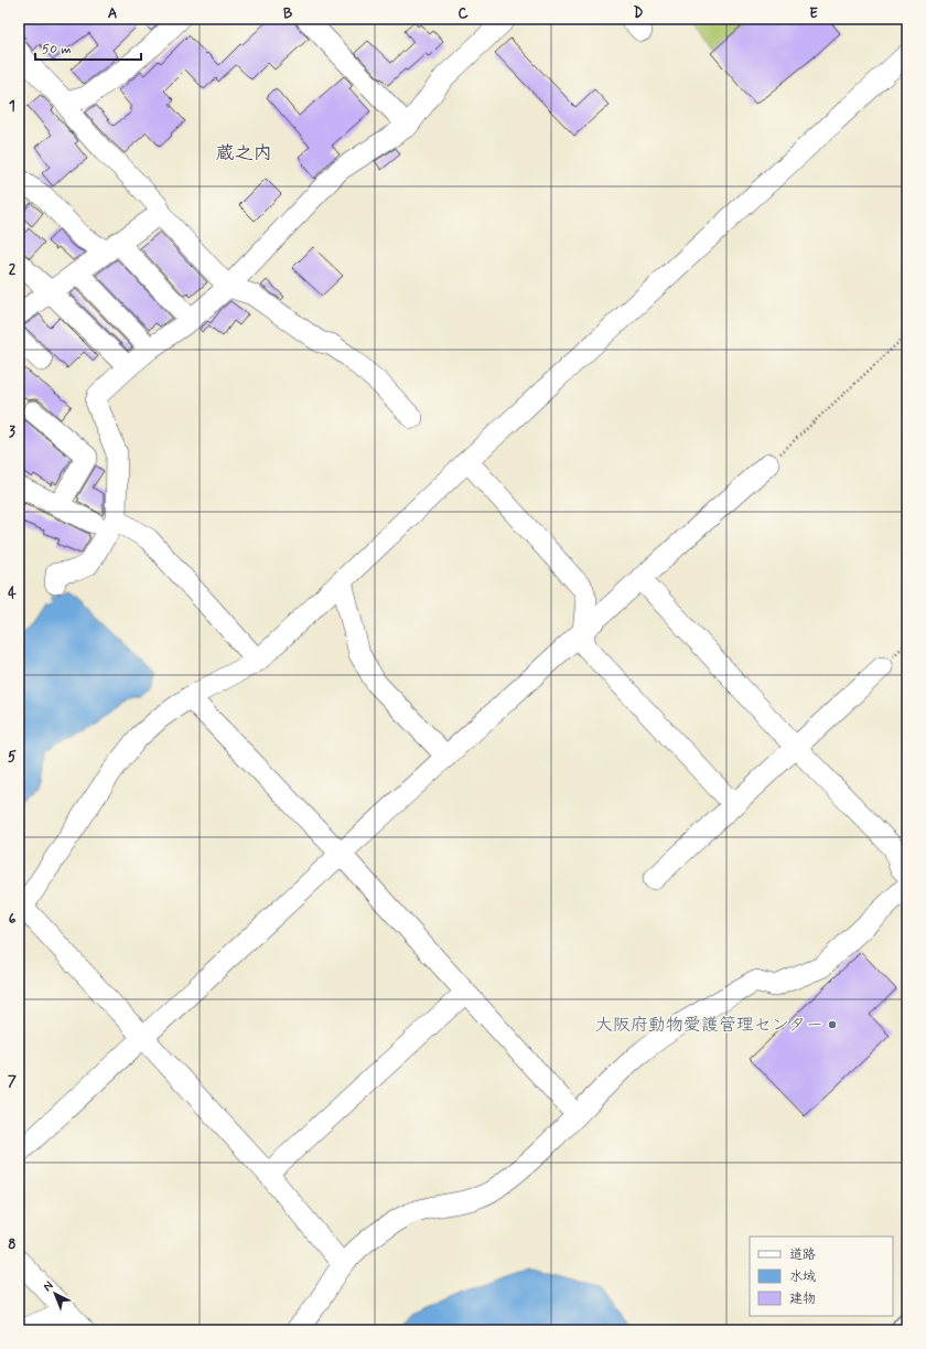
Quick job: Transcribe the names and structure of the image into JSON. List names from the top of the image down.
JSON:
{
  "districts": ["蔵之内"],
  "places": ["大阪府動物愛護管理センター"],
  "legend": ["道路", "水域", "建物"],
  "scale_bar": "50 m",
  "north": "top left",
  "grid": {
    "columns": [
      "A",
      "B",
      "C",
      "D",
      "E"
    ],
    "rows": [
      "1",
      "2",
      "3",
      "4",
      "5",
      "6",
      "7",
      "8"
    ]
  }
}
